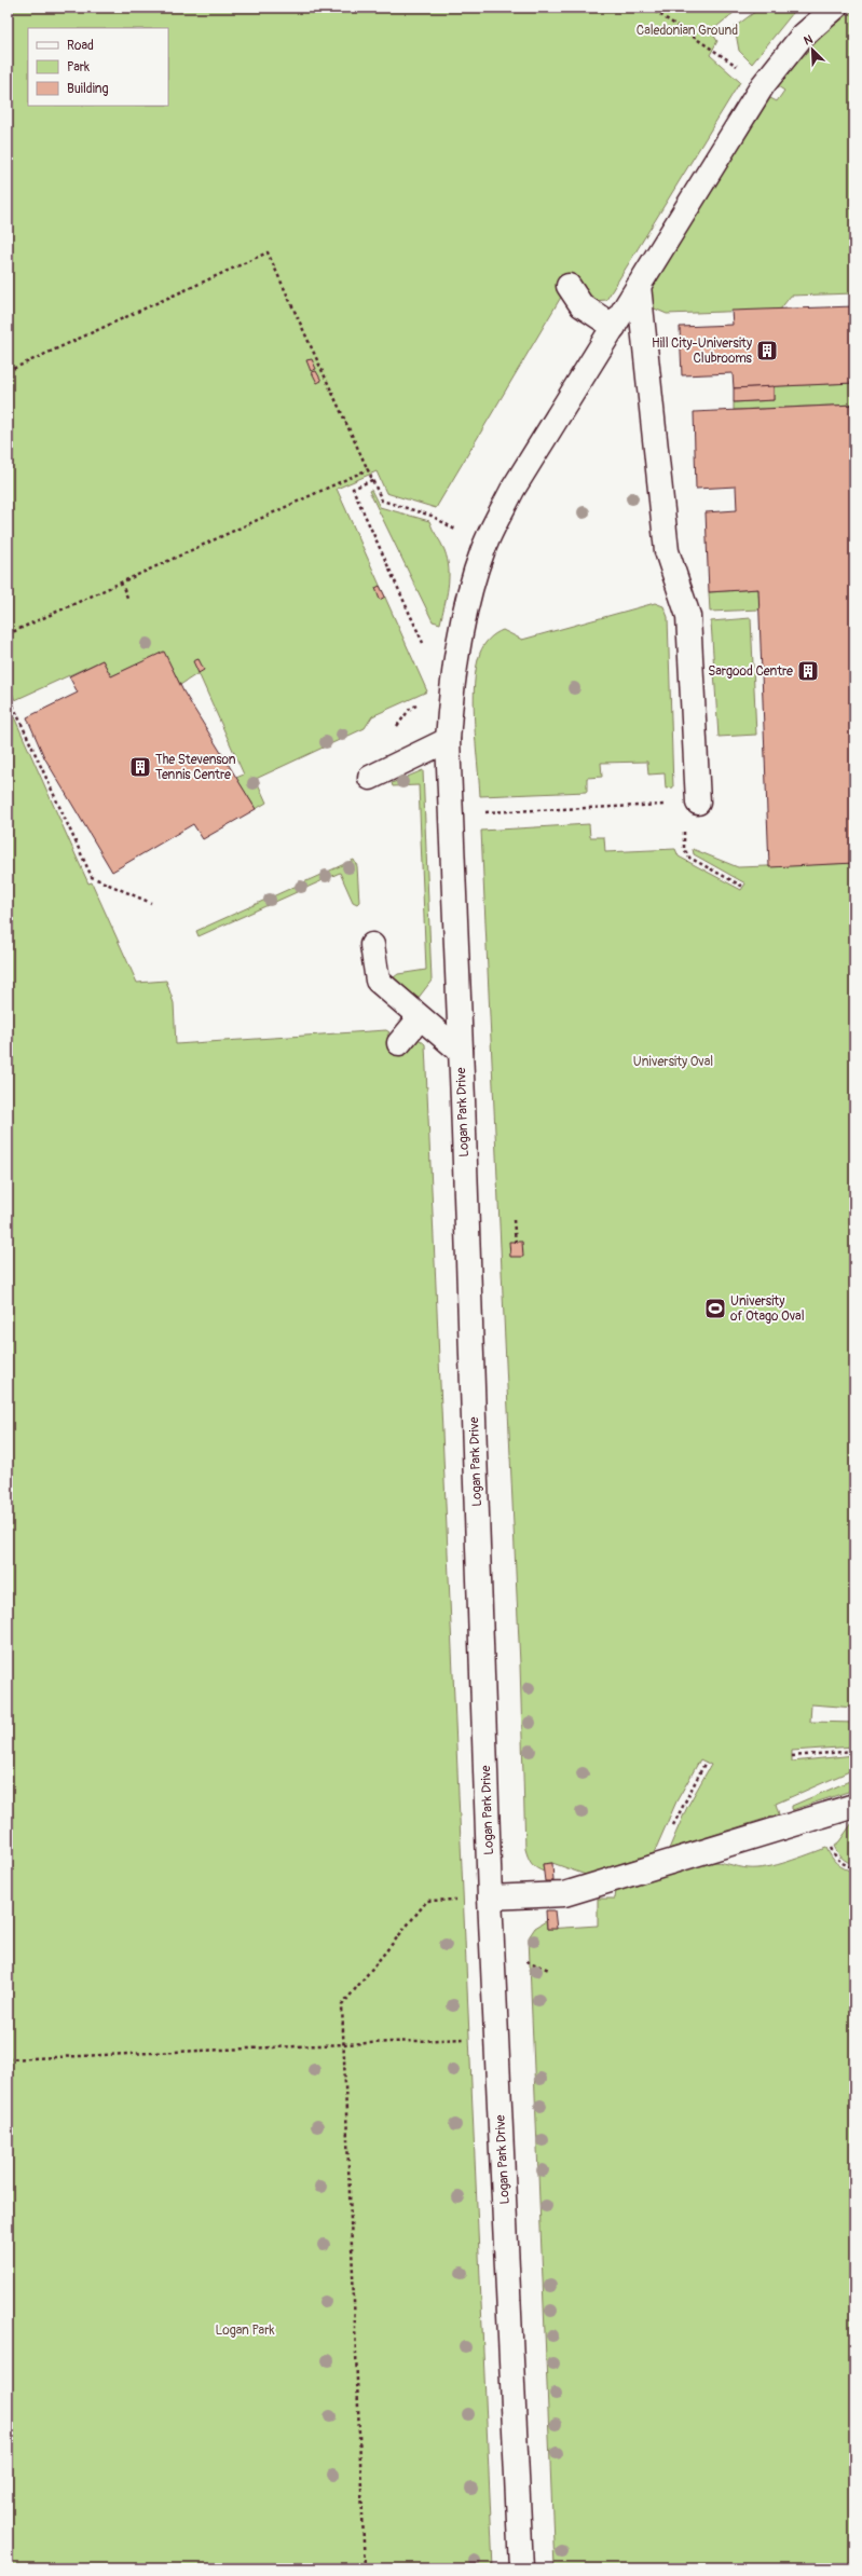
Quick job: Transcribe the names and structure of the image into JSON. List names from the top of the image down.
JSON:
{
  "streets": {
    "lane": ["Logan Park Drive"]
  },
  "parks": ["Caledonian Ground", "University Oval", "Logan Park"],
  "places": {
    "building": ["Hill City-University Clubrooms", "Sargood Centre", "The Stevenson Tennis Centre"],
    "sports": ["University of Otago Oval"]
  },
  "legend": ["Road", "Park", "Building"],
  "north": "top left"
}
